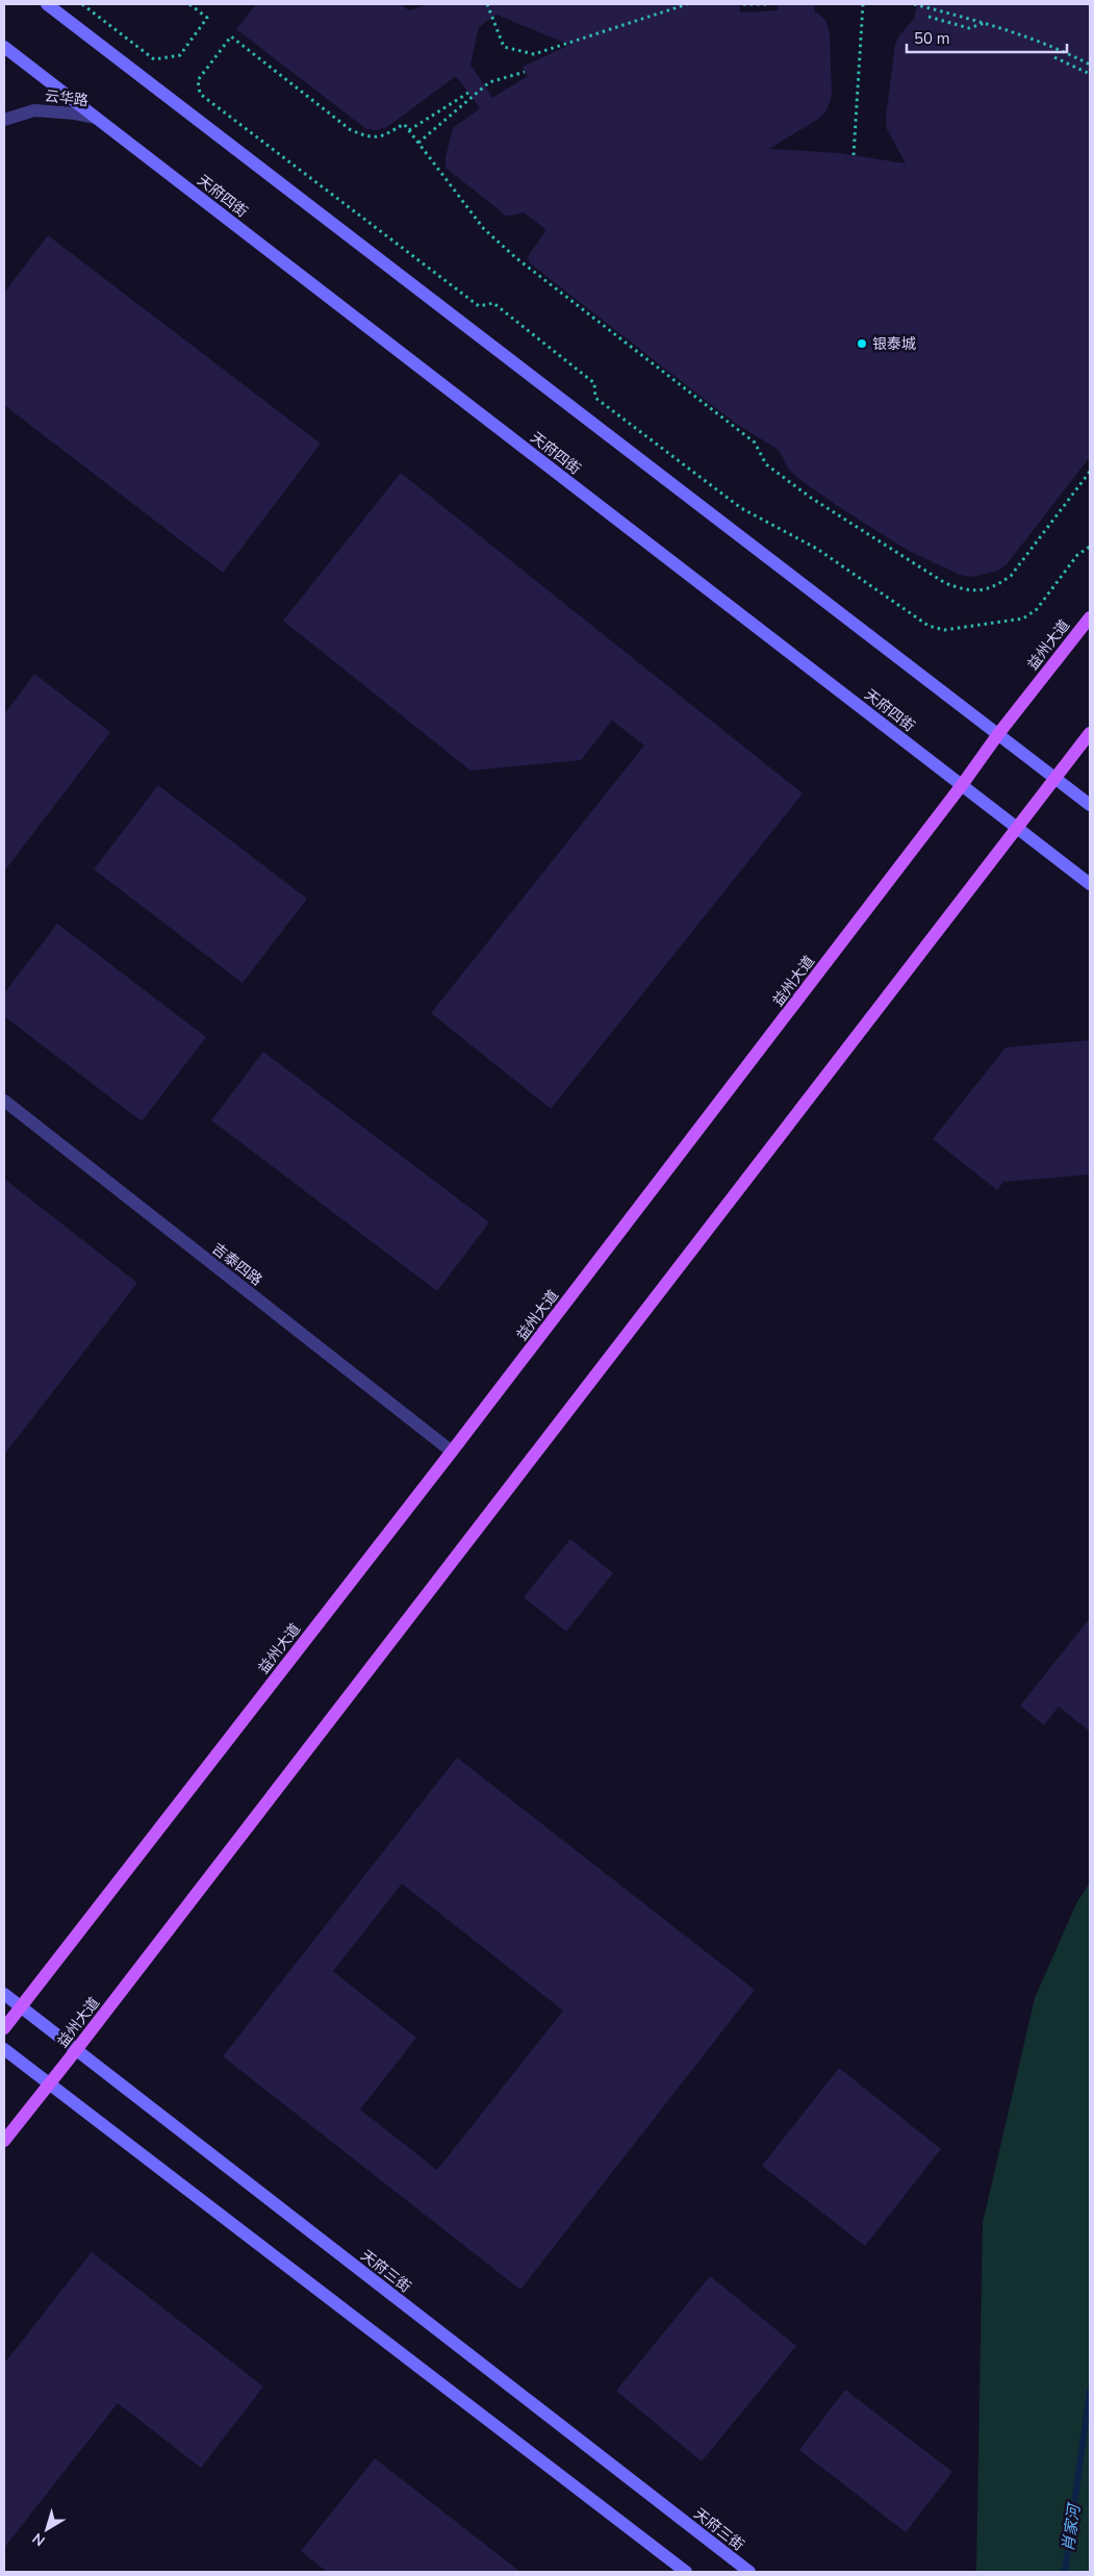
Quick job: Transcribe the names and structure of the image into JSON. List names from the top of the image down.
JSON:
{
  "streets": {
    "main road": ["天府四街", "益州大道", "天府三街"],
    "street": ["云华路", "吉泰四路"]
  },
  "crossings": [
    ["云华路", "天府四街"],
    ["天府四街", "益州大道"],
    ["益州大道", "吉泰四路"],
    ["益州大道", "天府三街"]
  ],
  "water": ["肖家河"],
  "places": ["银泰城"],
  "scale_bar": "50 m",
  "north": "bottom left"
}
